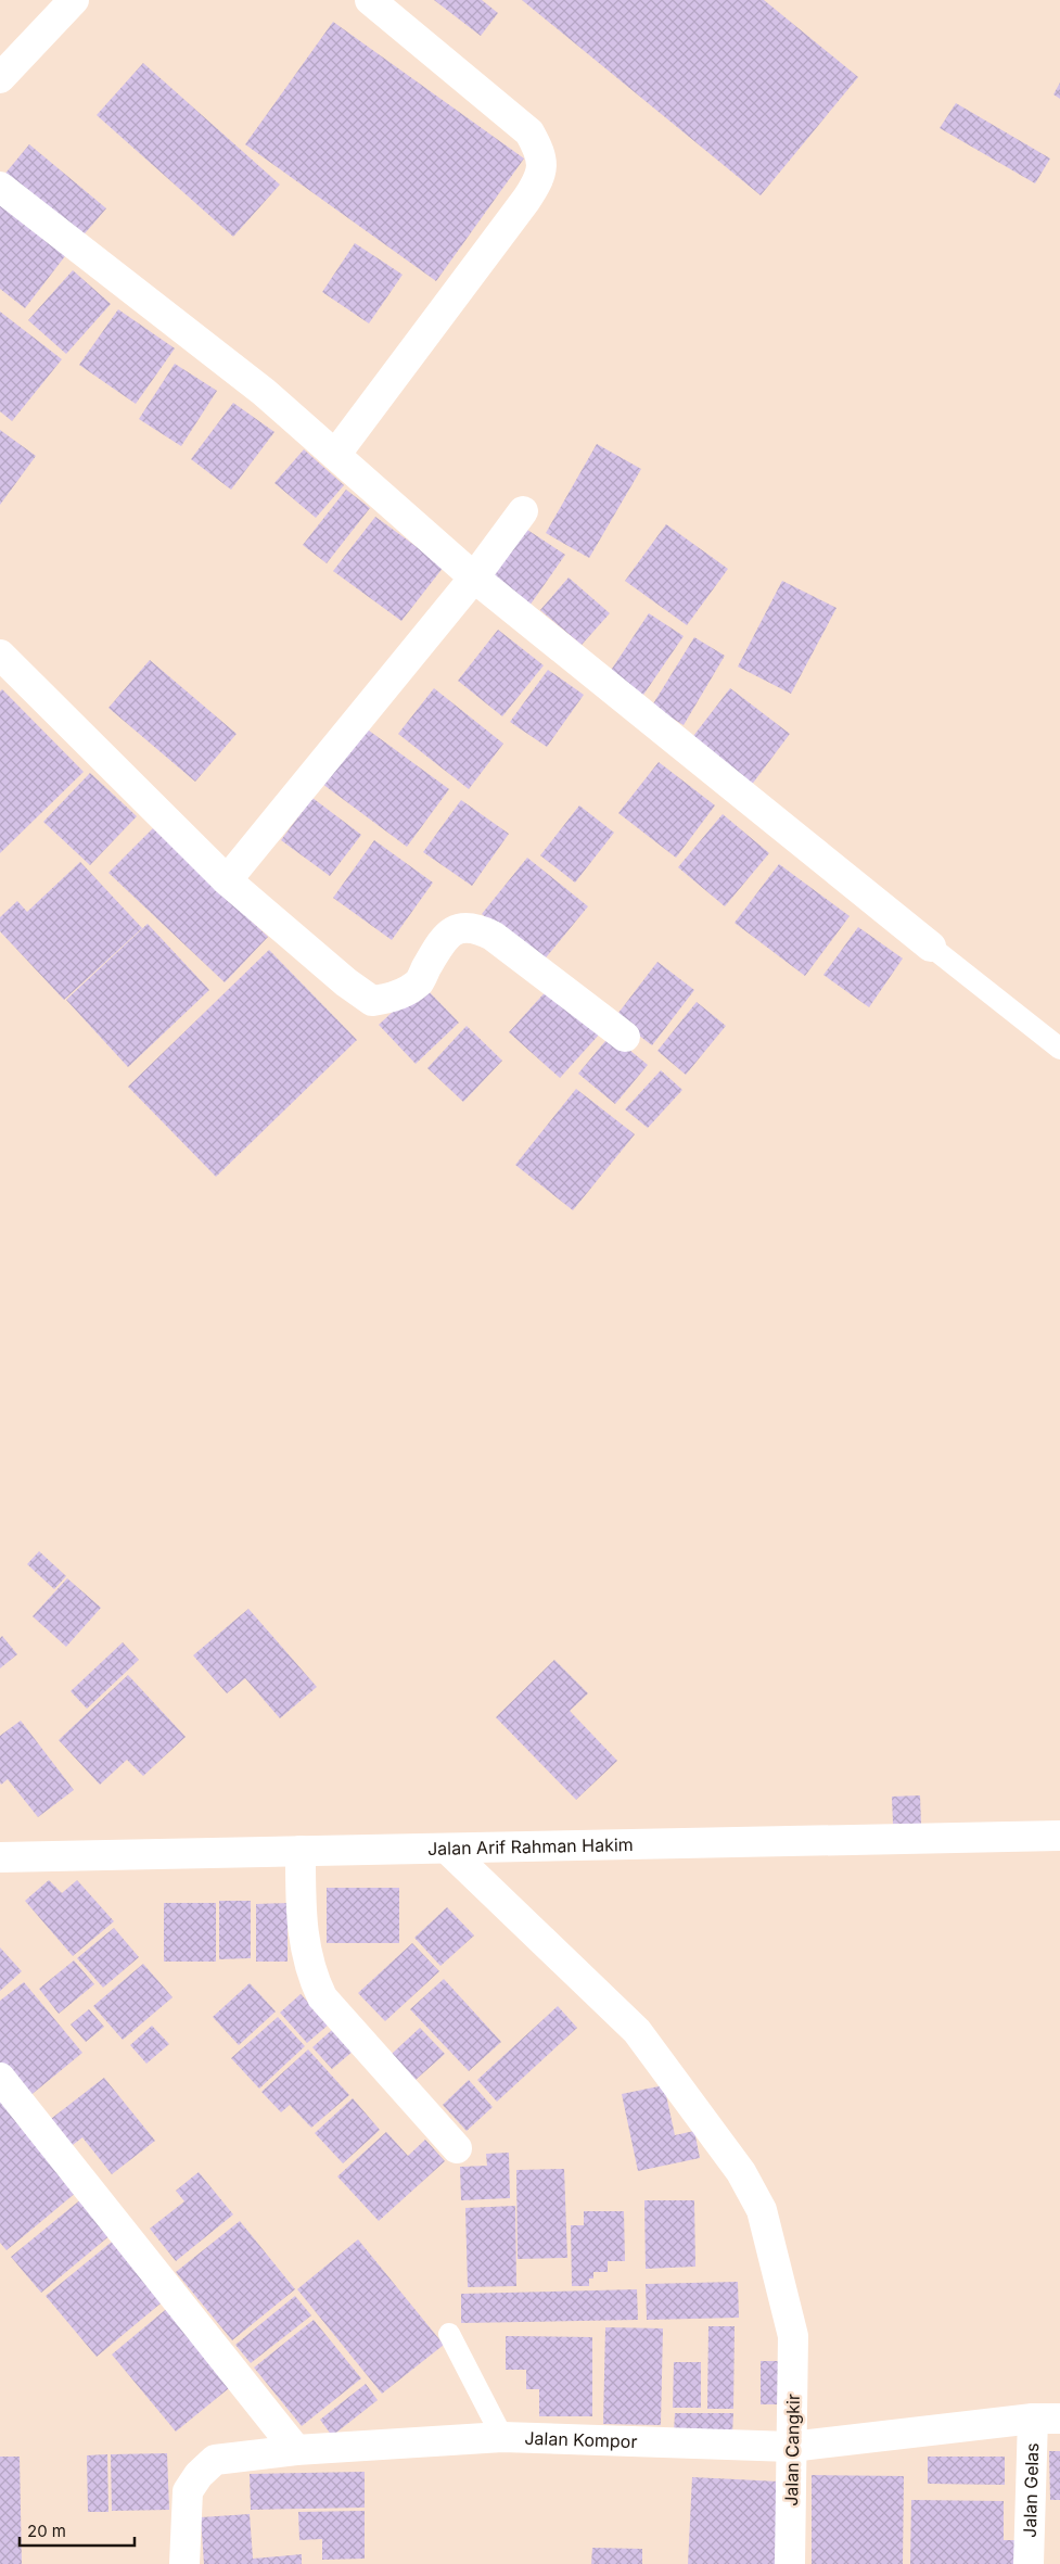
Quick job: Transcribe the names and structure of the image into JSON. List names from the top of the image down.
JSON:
{
  "streets": {
    "street": [
      "Jalan Arif Rahman Hakim",
      "Jalan Kompor",
      "Jalan Cangkir",
      "Jalan Gelas"
    ]
  },
  "crossings": [
    ["Jalan Arif Rahman Hakim", "Jalan Cangkir"],
    ["Jalan Kompor", "Jalan Cangkir"],
    ["Jalan Kompor", "Jalan Gelas"]
  ],
  "scale_bar": "20 m"
}
